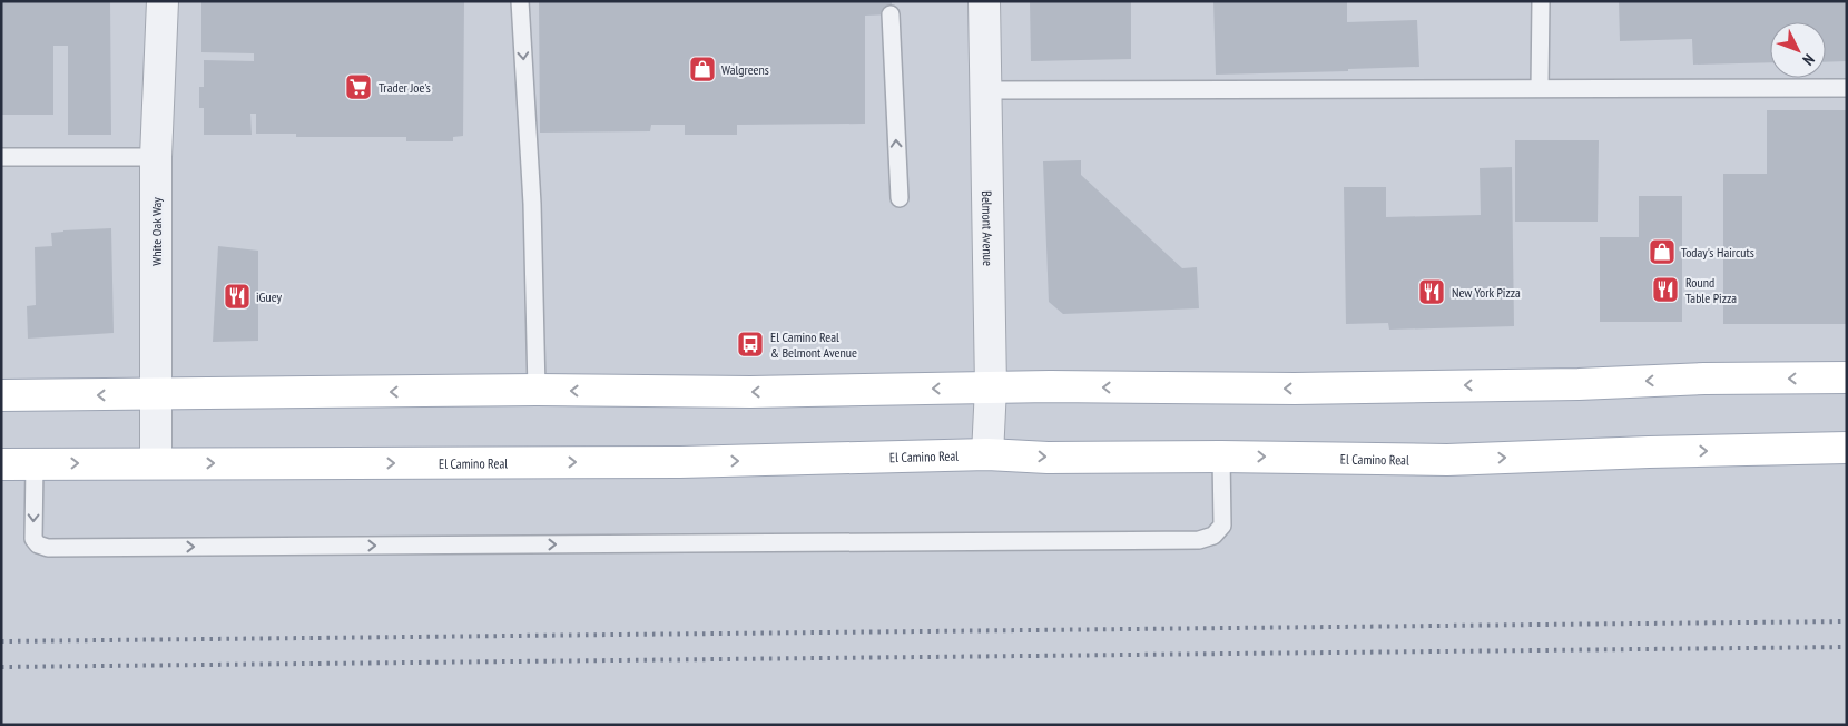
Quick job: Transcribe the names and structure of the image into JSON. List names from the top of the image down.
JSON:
{
  "streets": {
    "main road": ["El Camino Real"],
    "street": ["Belmont Avenue", "White Oak Way"]
  },
  "crossings": [
    ["Belmont Avenue", "El Camino Real"],
    ["White Oak Way", "El Camino Real"]
  ],
  "places": {
    "shop": ["Walgreens", "Today's Haircuts"],
    "supermarket": ["Trader Joe's"],
    "restaurant": ["Round Table Pizza", "New York Pizza", "iGuey"],
    "bus stop": ["El Camino Real & Belmont Avenue"]
  },
  "north": "bottom right"
}
